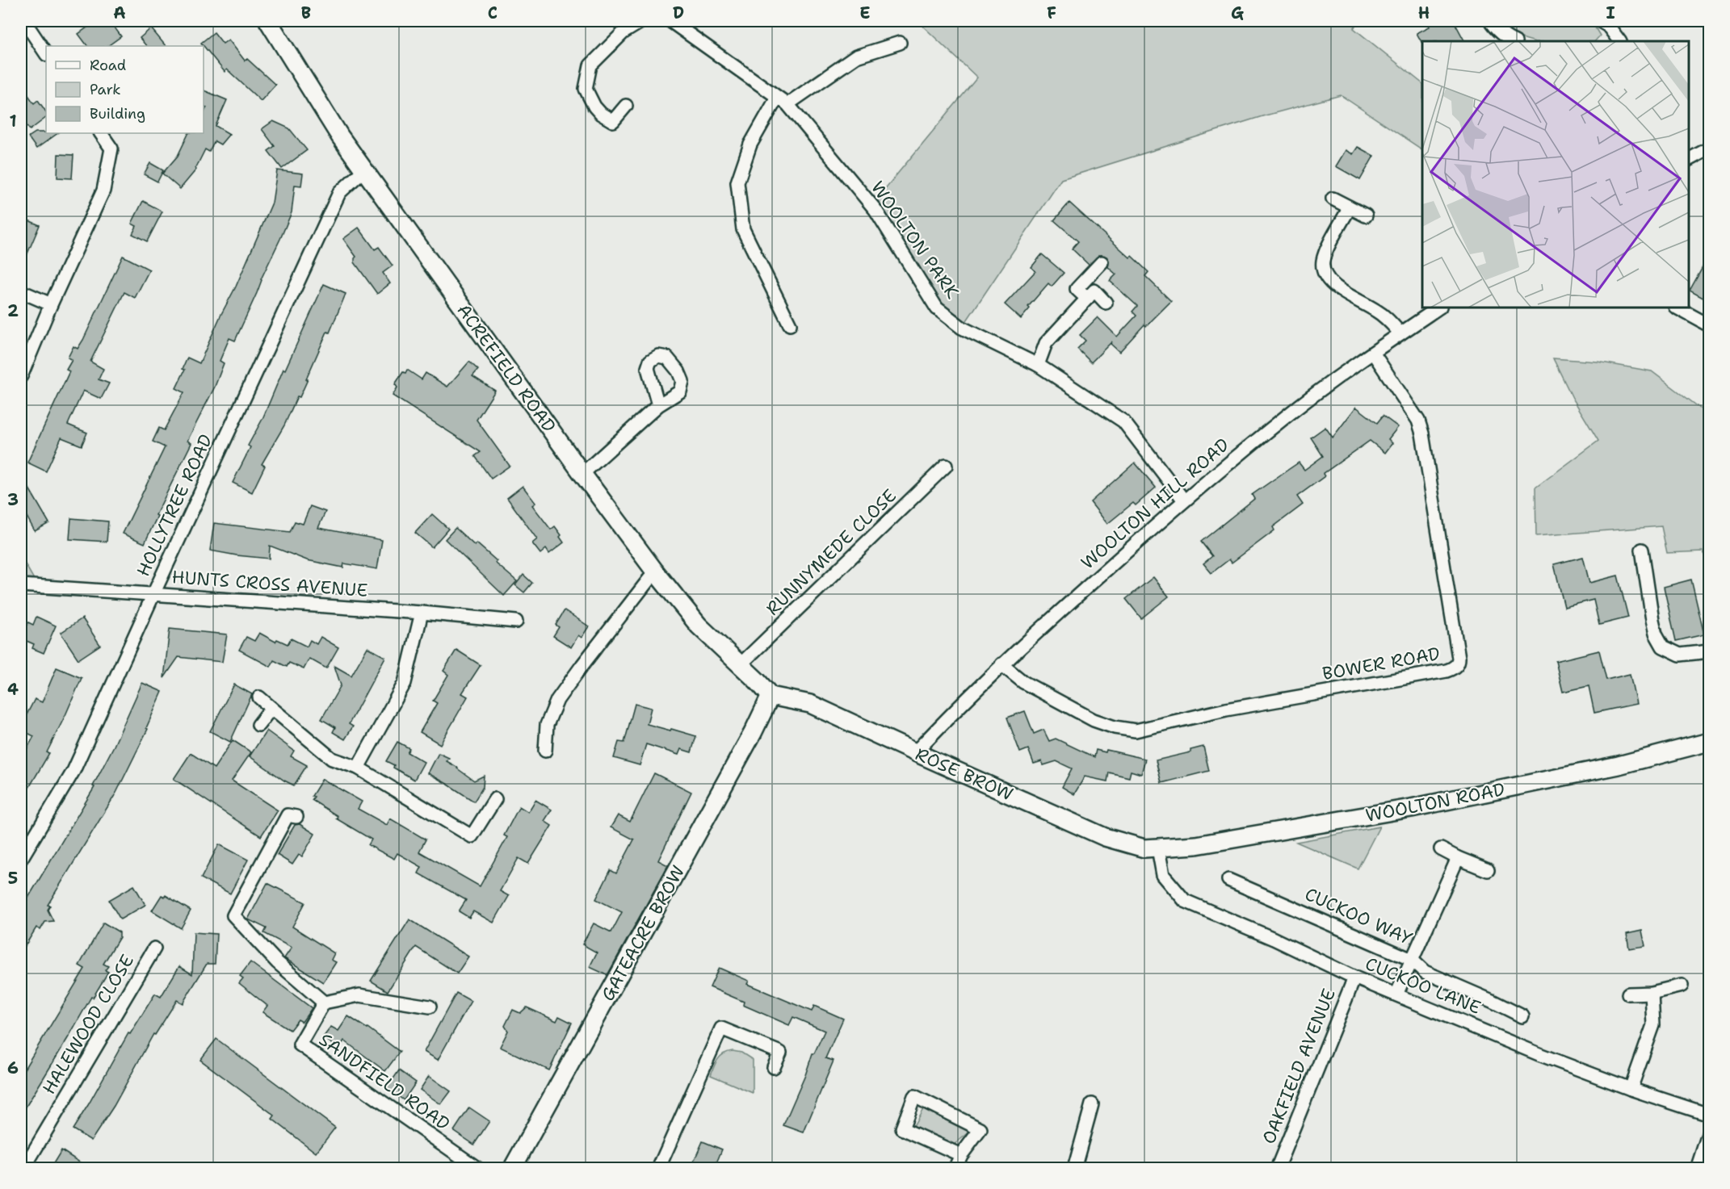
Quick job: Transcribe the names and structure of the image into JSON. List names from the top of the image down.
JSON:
{
  "streets": {
    "main road": [
      "ACREFIELD ROAD",
      "ROSE BROW",
      "WOOLTON ROAD",
      "GATEACRE BROW"
    ],
    "street": [
      "WOOLTON PARK",
      "WOOLTON HILL ROAD",
      "HOLLYTREE ROAD",
      "RUNNYMEDE CLOSE",
      "HUNTS CROSS AVENUE",
      "BOWER ROAD",
      "CUCKOO WAY",
      "CUCKOO LANE",
      "HALEWOOD CLOSE",
      "OAKFIELD AVENUE",
      "SANDFIELD ROAD"
    ]
  },
  "crossings": [
    ["WOOLTON PARK", "WOOLTON HILL ROAD"],
    ["ACREFIELD ROAD", "HOLLYTREE ROAD"],
    ["ACREFIELD ROAD", "RUNNYMEDE CLOSE"],
    ["ACREFIELD ROAD", "ROSE BROW"],
    ["ACREFIELD ROAD", "GATEACRE BROW"],
    ["WOOLTON HILL ROAD", "BOWER ROAD"],
    ["WOOLTON HILL ROAD", "ROSE BROW"],
    ["HOLLYTREE ROAD", "HUNTS CROSS AVENUE"],
    ["ROSE BROW", "WOOLTON ROAD"],
    ["ROSE BROW", "GATEACRE BROW"],
    ["ROSE BROW", "CUCKOO LANE"],
    ["WOOLTON ROAD", "CUCKOO LANE"],
    ["CUCKOO LANE", "OAKFIELD AVENUE"]
  ],
  "legend": ["Road", "Park", "Building"],
  "grid": {
    "columns": [
      "A",
      "B",
      "C",
      "D",
      "E",
      "F",
      "G",
      "H",
      "I"
    ],
    "rows": [
      "1",
      "2",
      "3",
      "4",
      "5",
      "6"
    ]
  }
}
